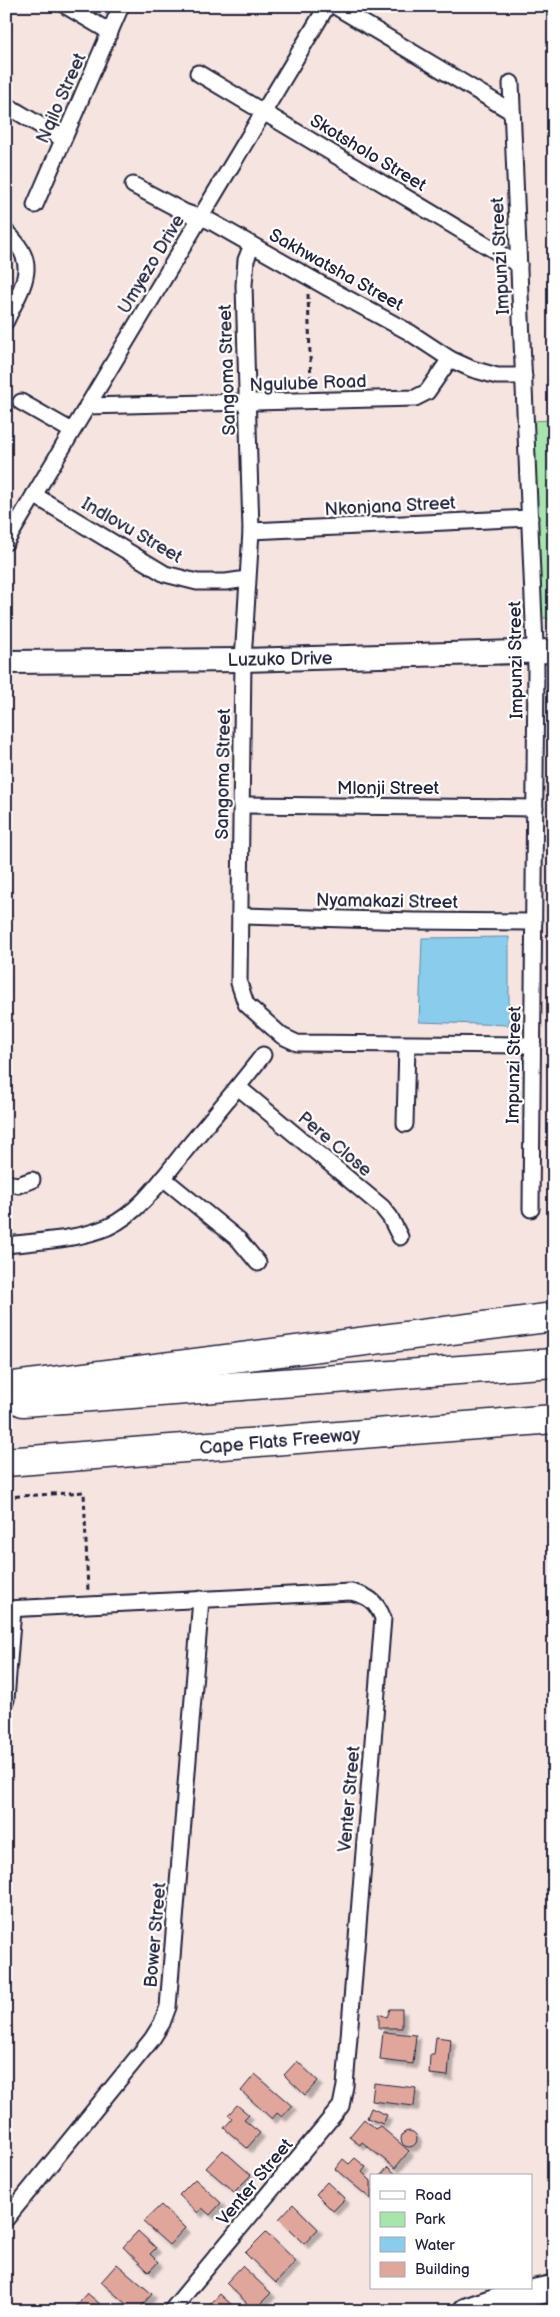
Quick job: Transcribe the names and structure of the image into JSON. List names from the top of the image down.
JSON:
{
  "streets": {
    "highway": ["Cape Flats Freeway"],
    "street": [
      "Nqilo Street",
      "Skotsholo Street",
      "Impunzi Street",
      "Umyezo Drive",
      "Sakhwatsha Street",
      "Sangoma Street",
      "Ngulube Road",
      "Nkonjana Street",
      "Indlovu Street",
      "Luzuko Drive",
      "Mlonji Street",
      "Nyamakazi Street",
      "Pere Close",
      "Venter Street",
      "Bower Street"
    ]
  },
  "crossings": [
    ["Skotsholo Street", "Impunzi Street"],
    ["Skotsholo Street", "Umyezo Drive"],
    ["Impunzi Street", "Sakhwatsha Street"],
    ["Impunzi Street", "Sangoma Street"],
    ["Impunzi Street", "Nkonjana Street"],
    ["Impunzi Street", "Luzuko Drive"],
    ["Impunzi Street", "Mlonji Street"],
    ["Impunzi Street", "Nyamakazi Street"],
    ["Umyezo Drive", "Sakhwatsha Street"],
    ["Umyezo Drive", "Ngulube Road"],
    ["Umyezo Drive", "Indlovu Street"],
    ["Sakhwatsha Street", "Sangoma Street"],
    ["Sakhwatsha Street", "Ngulube Road"],
    ["Sangoma Street", "Ngulube Road"],
    ["Sangoma Street", "Nkonjana Street"],
    ["Sangoma Street", "Indlovu Street"],
    ["Sangoma Street", "Luzuko Drive"],
    ["Sangoma Street", "Mlonji Street"],
    ["Sangoma Street", "Nyamakazi Street"],
    ["Venter Street", "Bower Street"]
  ],
  "legend": [
    "Road",
    "Park",
    "Water",
    "Building"
  ]
}
